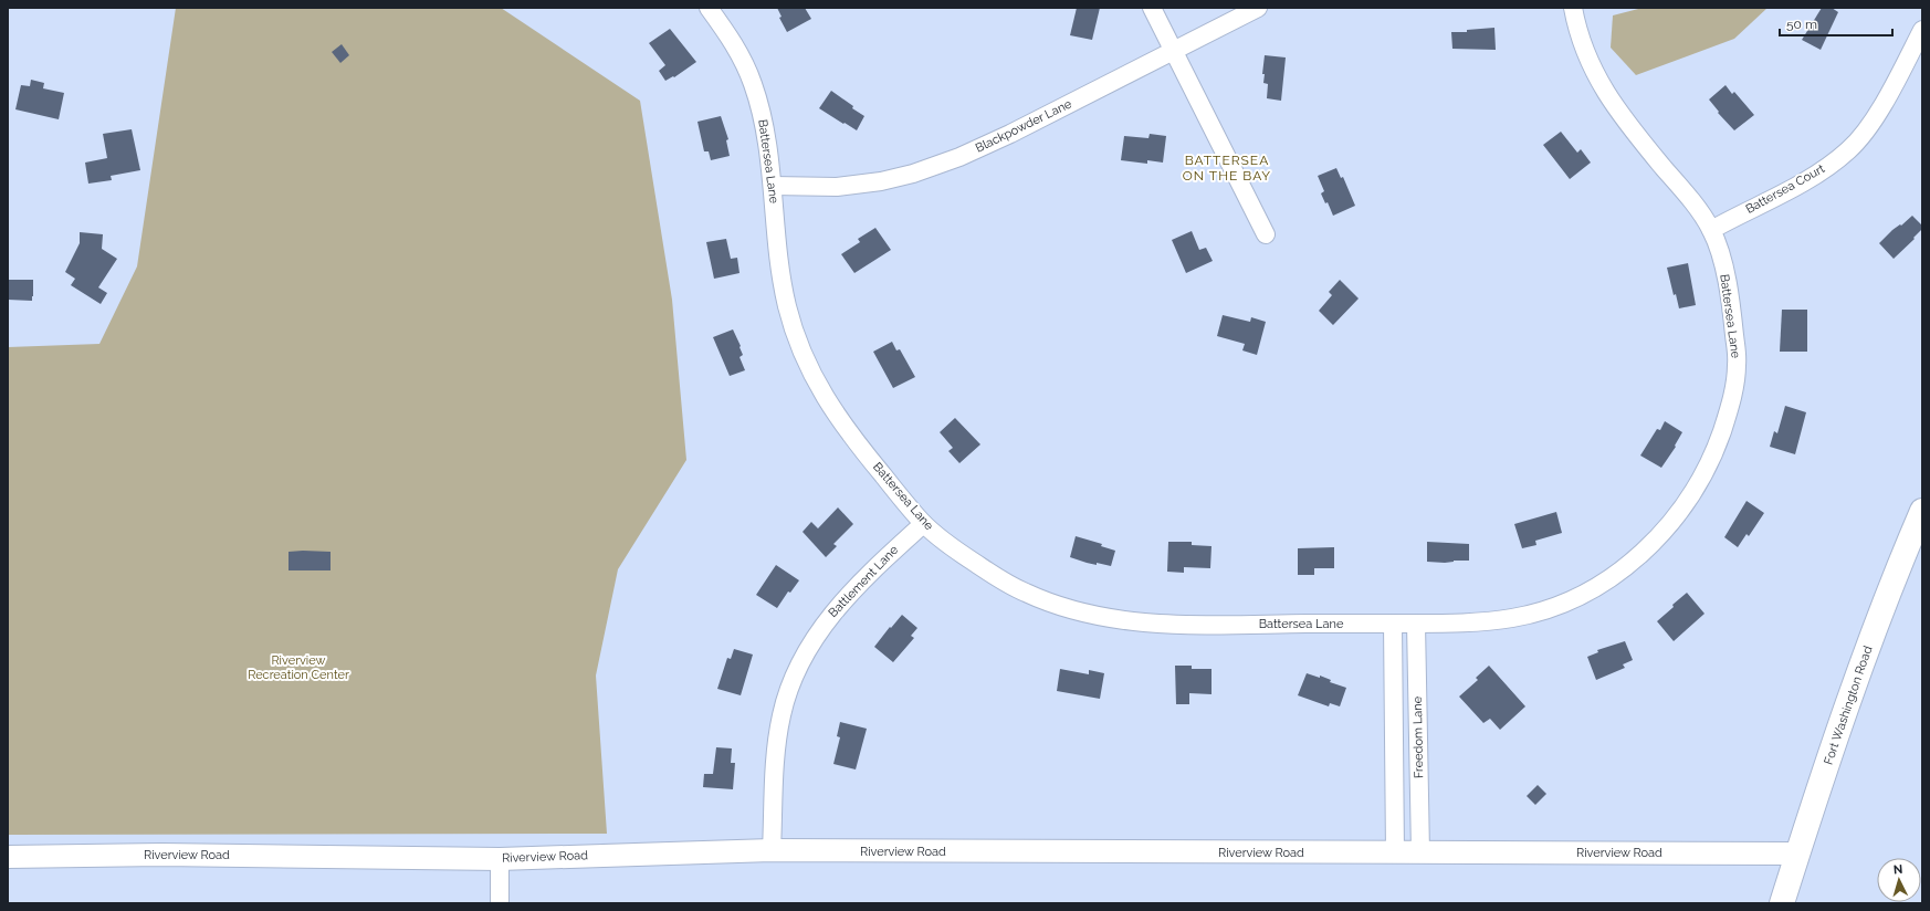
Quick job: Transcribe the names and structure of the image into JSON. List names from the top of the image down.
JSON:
{
  "streets": {
    "main road": ["Fort Washington Road"],
    "street": [
      "Blackpowder Lane",
      "Battersea Lane",
      "Battersea Court",
      "Battlement Lane",
      "Freedom Lane",
      "Riverview Road"
    ]
  },
  "crossings": [
    ["Blackpowder Lane", "Battersea Lane"],
    ["Battersea Lane", "Battersea Court"],
    ["Battersea Lane", "Battlement Lane"],
    ["Battersea Lane", "Freedom Lane"],
    ["Battlement Lane", "Riverview Road"],
    ["Fort Washington Road", "Riverview Road"],
    ["Freedom Lane", "Riverview Road"]
  ],
  "districts": ["BATTERSEA ON THE BAY"],
  "parks": ["Riverview Recreation Center"],
  "scale_bar": "50 m",
  "north": "top"
}
